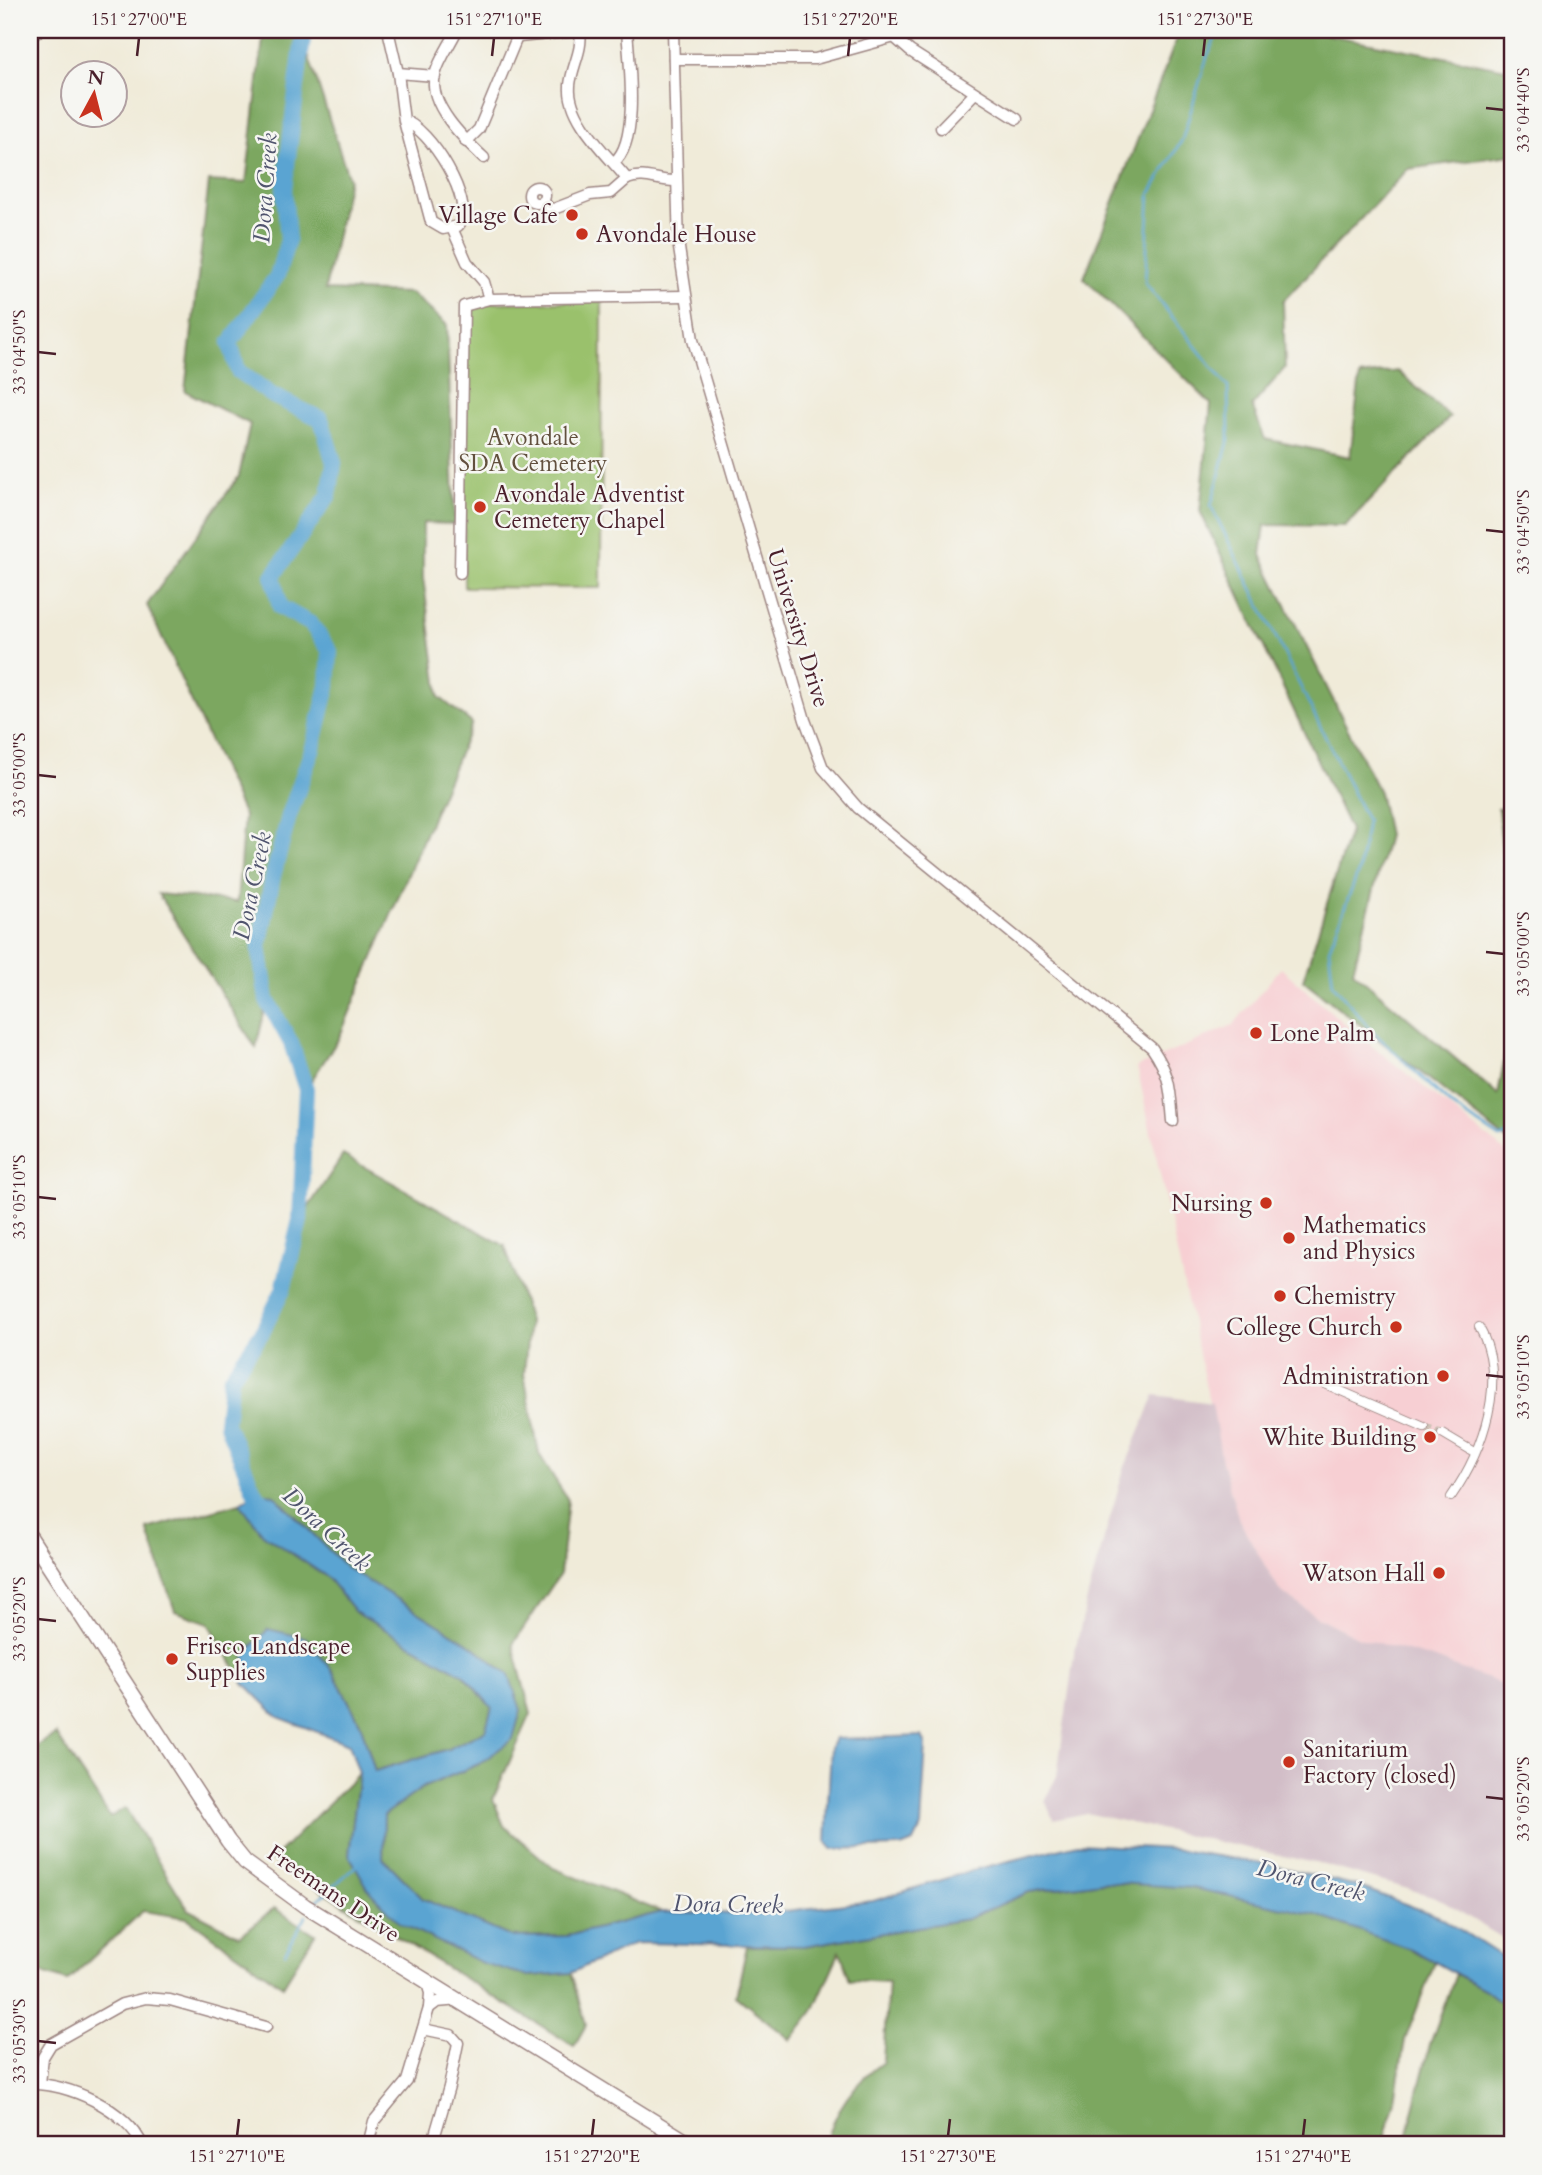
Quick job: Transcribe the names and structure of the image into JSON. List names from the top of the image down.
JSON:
{
  "streets": {
    "main road": ["Freemans Drive"],
    "street": ["University Drive"]
  },
  "water": ["Dora Creek"],
  "parks": ["Avondale SDA Cemetery"],
  "places": [
    "Village Cafe",
    "Avondale House",
    "Avondale Adventist Cemetery Chapel",
    "Lone Palm",
    "Nursing",
    "Mathematics and Physics",
    "Chemistry",
    "College Church",
    "Administration",
    "White Building",
    "Watson Hall",
    "Frisco Landscape Supplies",
    "Sanitarium Factory (closed)"
  ],
  "north": "top",
  "coordinates": [
    "151°27'00\"E",
    "151°27'10\"E",
    "151°27'20\"E",
    "151°27'30\"E",
    "33°04'40\"S",
    "33°04'50\"S",
    "33°05'00\"S",
    "33°05'10\"S",
    "33°05'20\"S",
    "33°05'30\"S",
    "151°27'40\"E"
  ]
}
